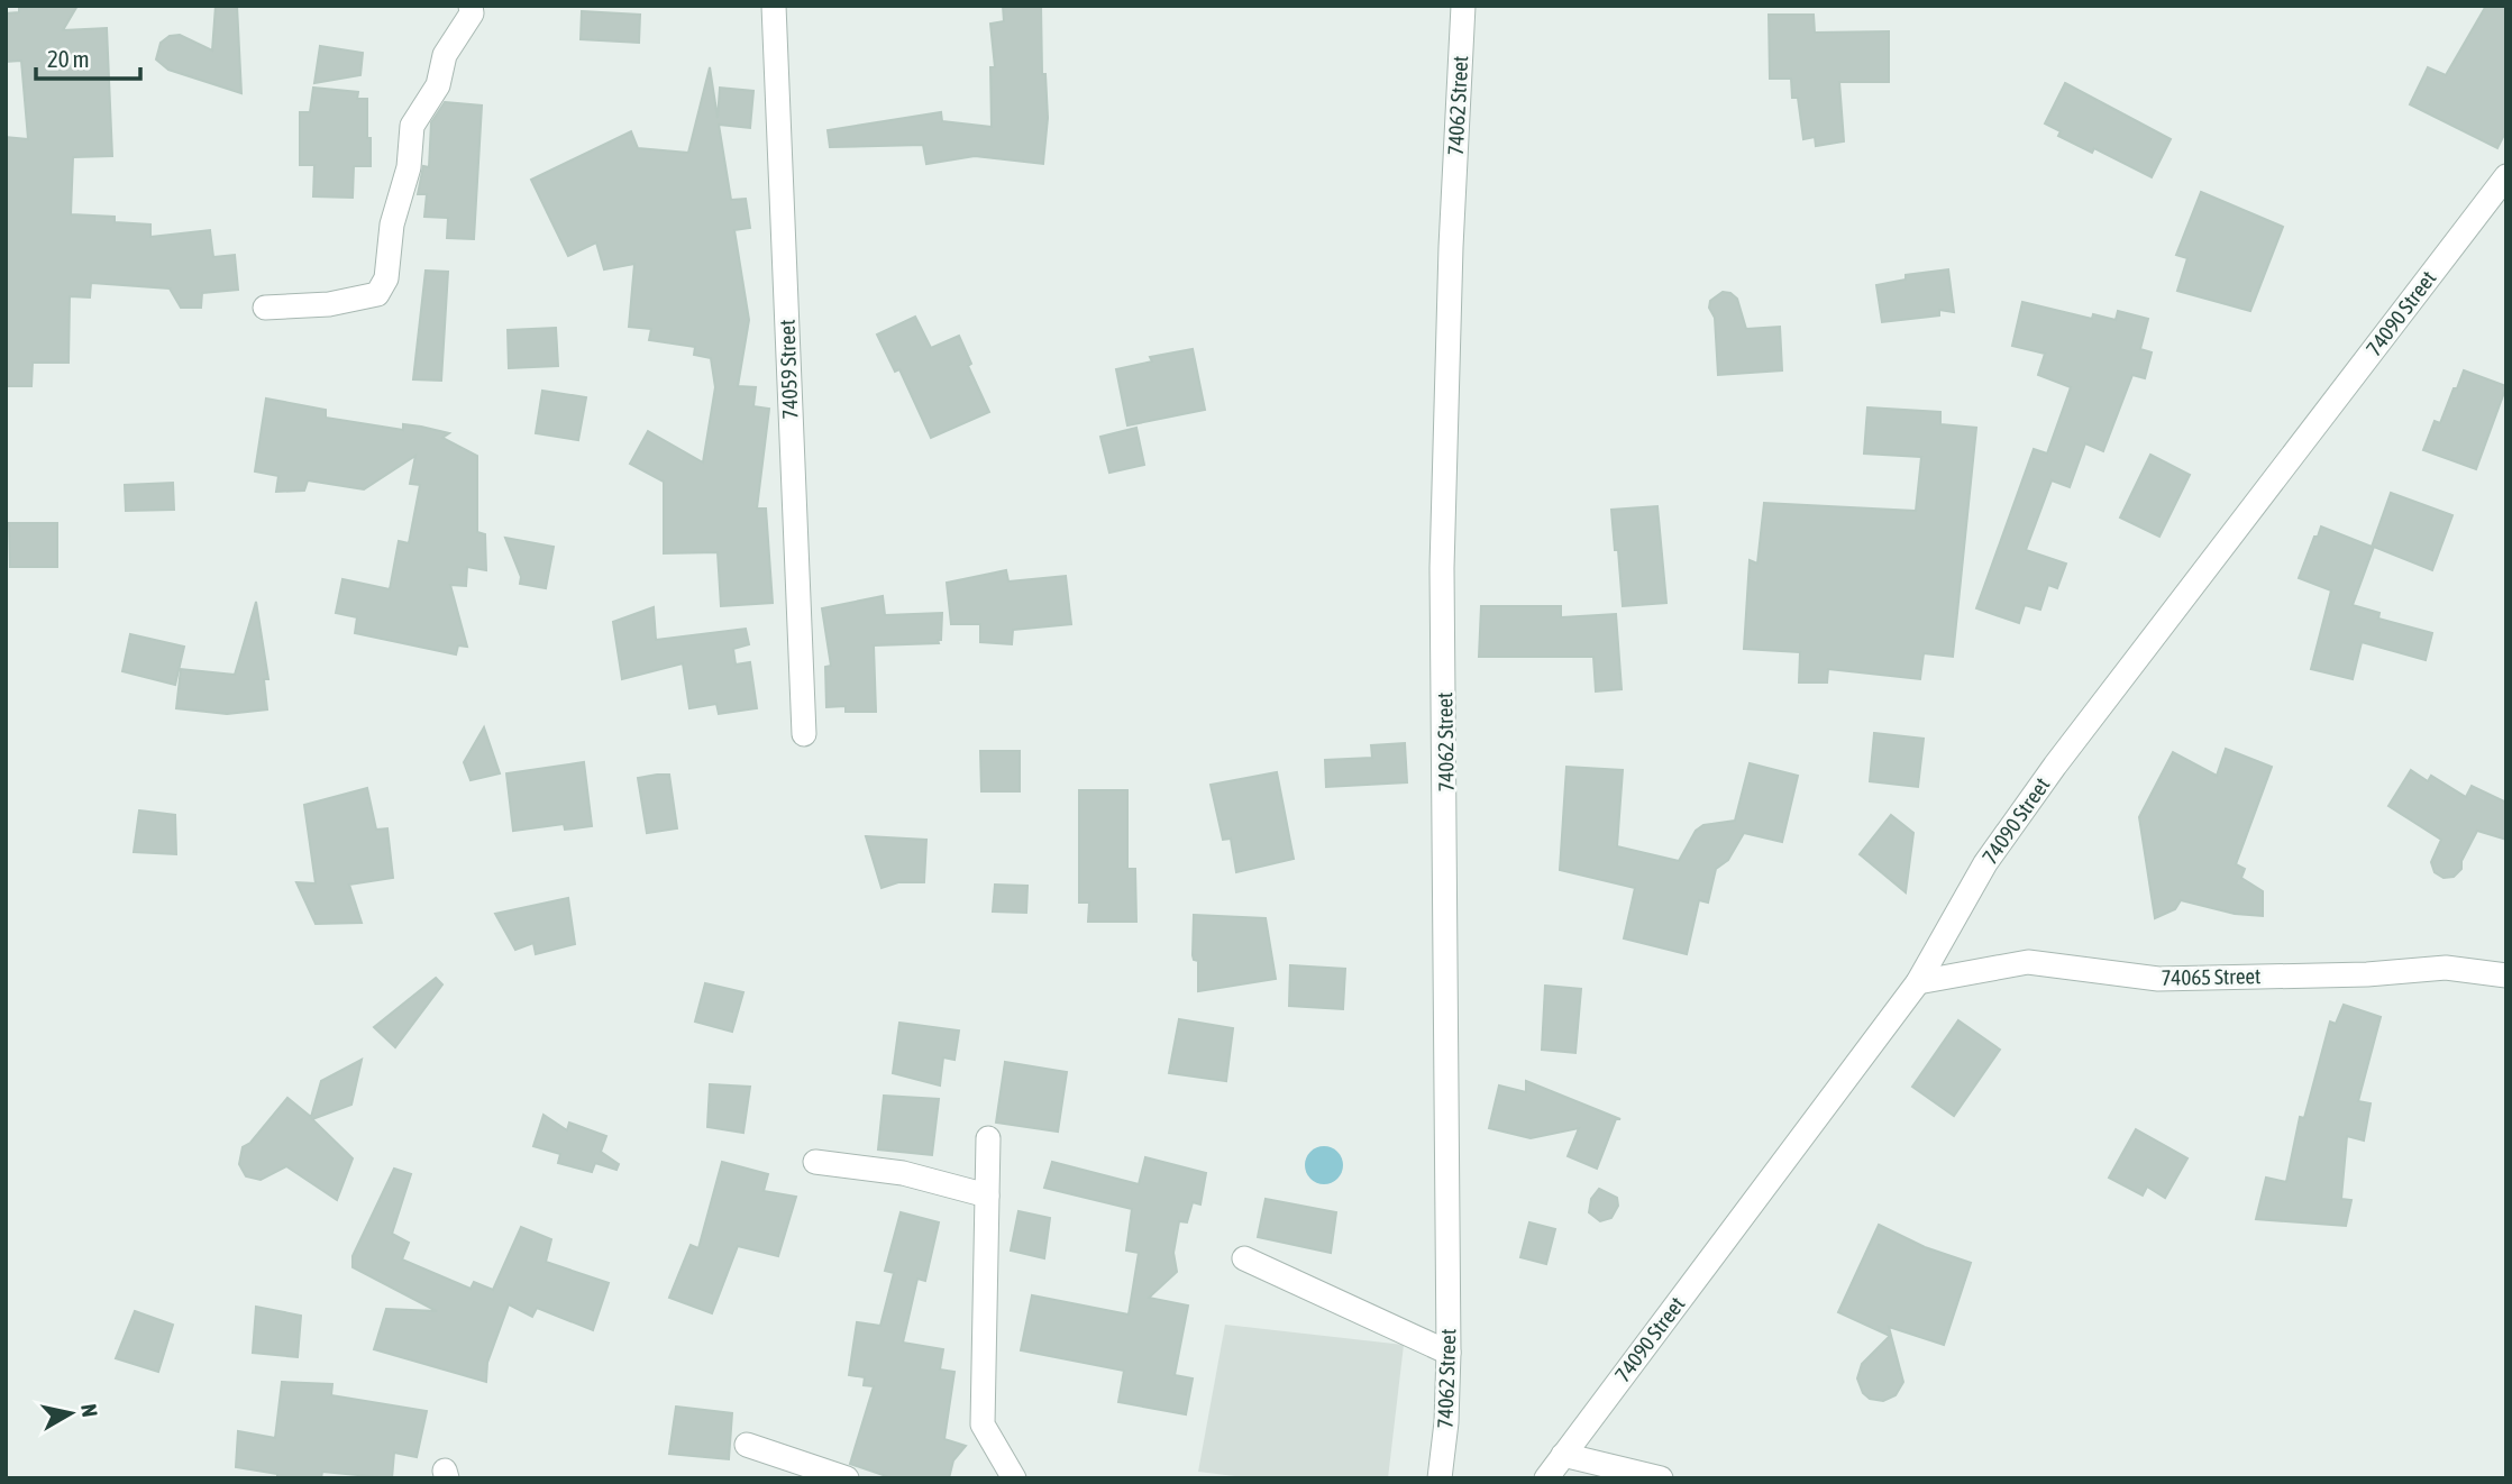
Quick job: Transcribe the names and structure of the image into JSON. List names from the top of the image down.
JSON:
{
  "streets": {
    "street": [
      "74062 Street",
      "74090 Street",
      "74059 Street",
      "74065 Street"
    ]
  },
  "crossings": [
    ["74090 Street", "74065 Street"]
  ],
  "scale_bar": "20 m",
  "north": "right"
}
